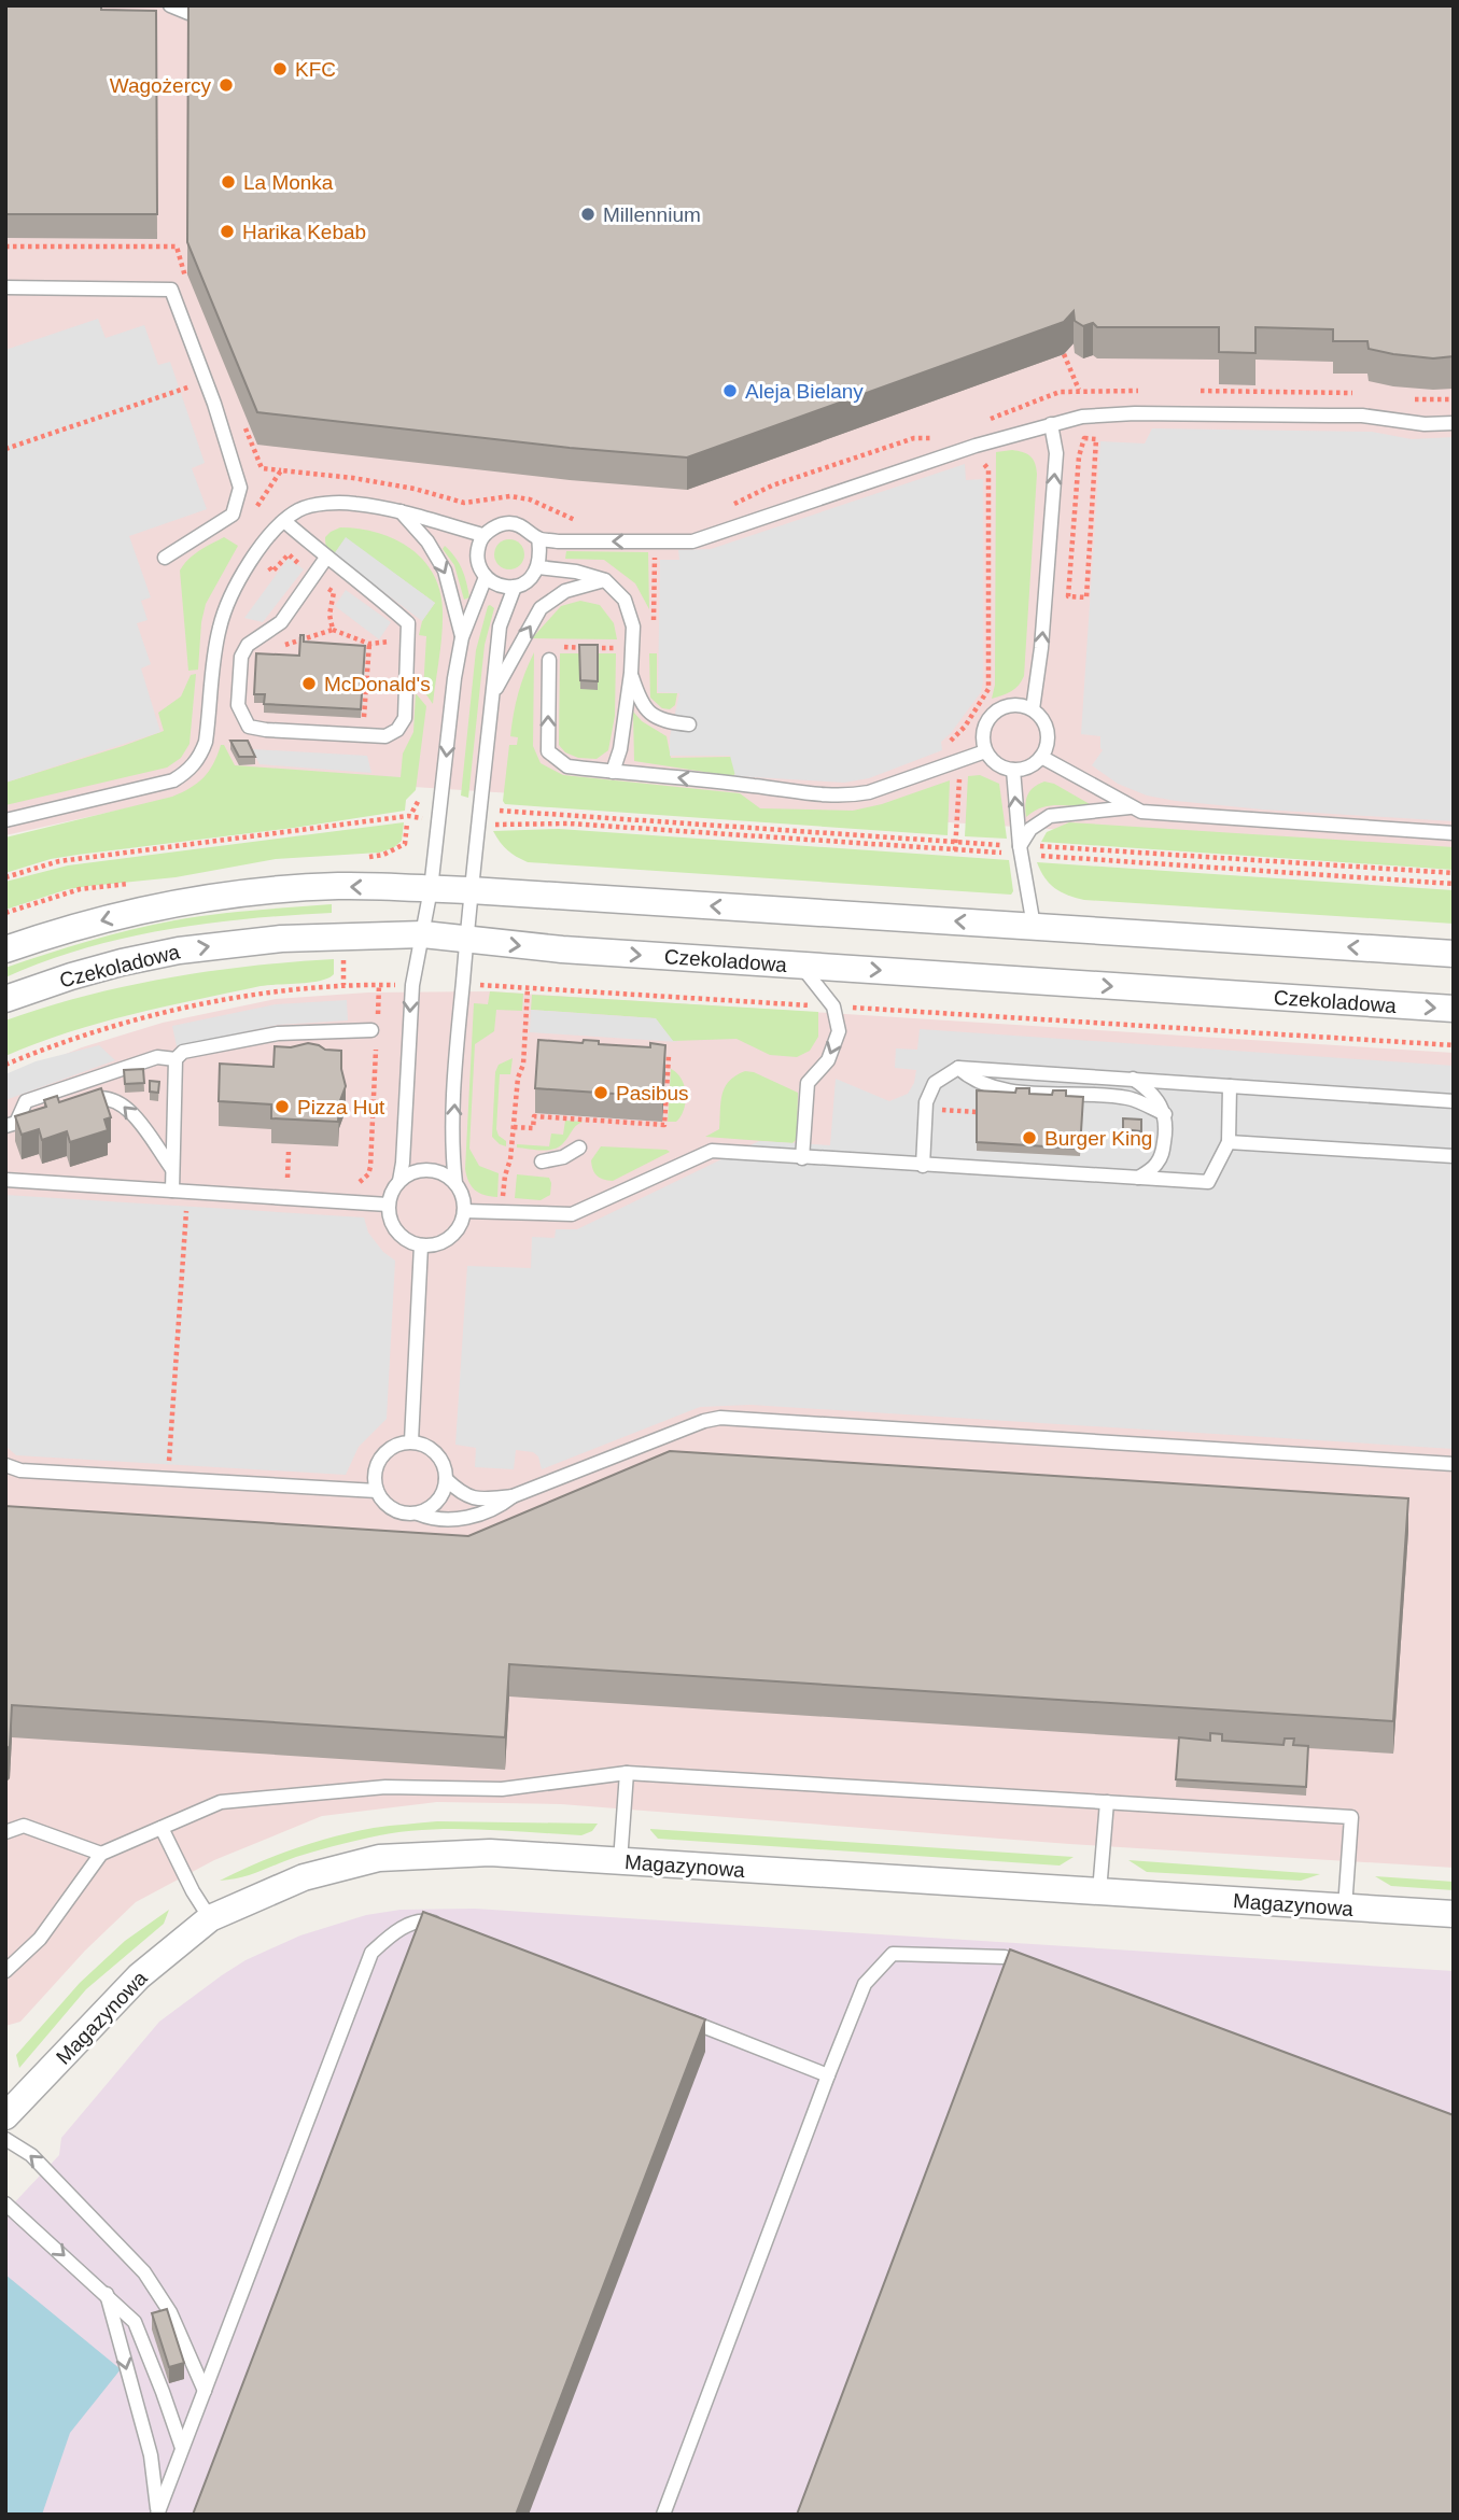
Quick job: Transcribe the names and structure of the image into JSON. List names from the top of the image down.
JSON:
{
  "streets": {
    "street": ["Czekoladowa", "Magazynowa"]
  },
  "places": [
    "KFC",
    "Wagożercy",
    "La Monka",
    "Millennium",
    "Harika Kebab",
    "Aleja Bielany",
    "McDonald's",
    "Pasibus",
    "Pizza Hut",
    "Burger King"
  ]
}
